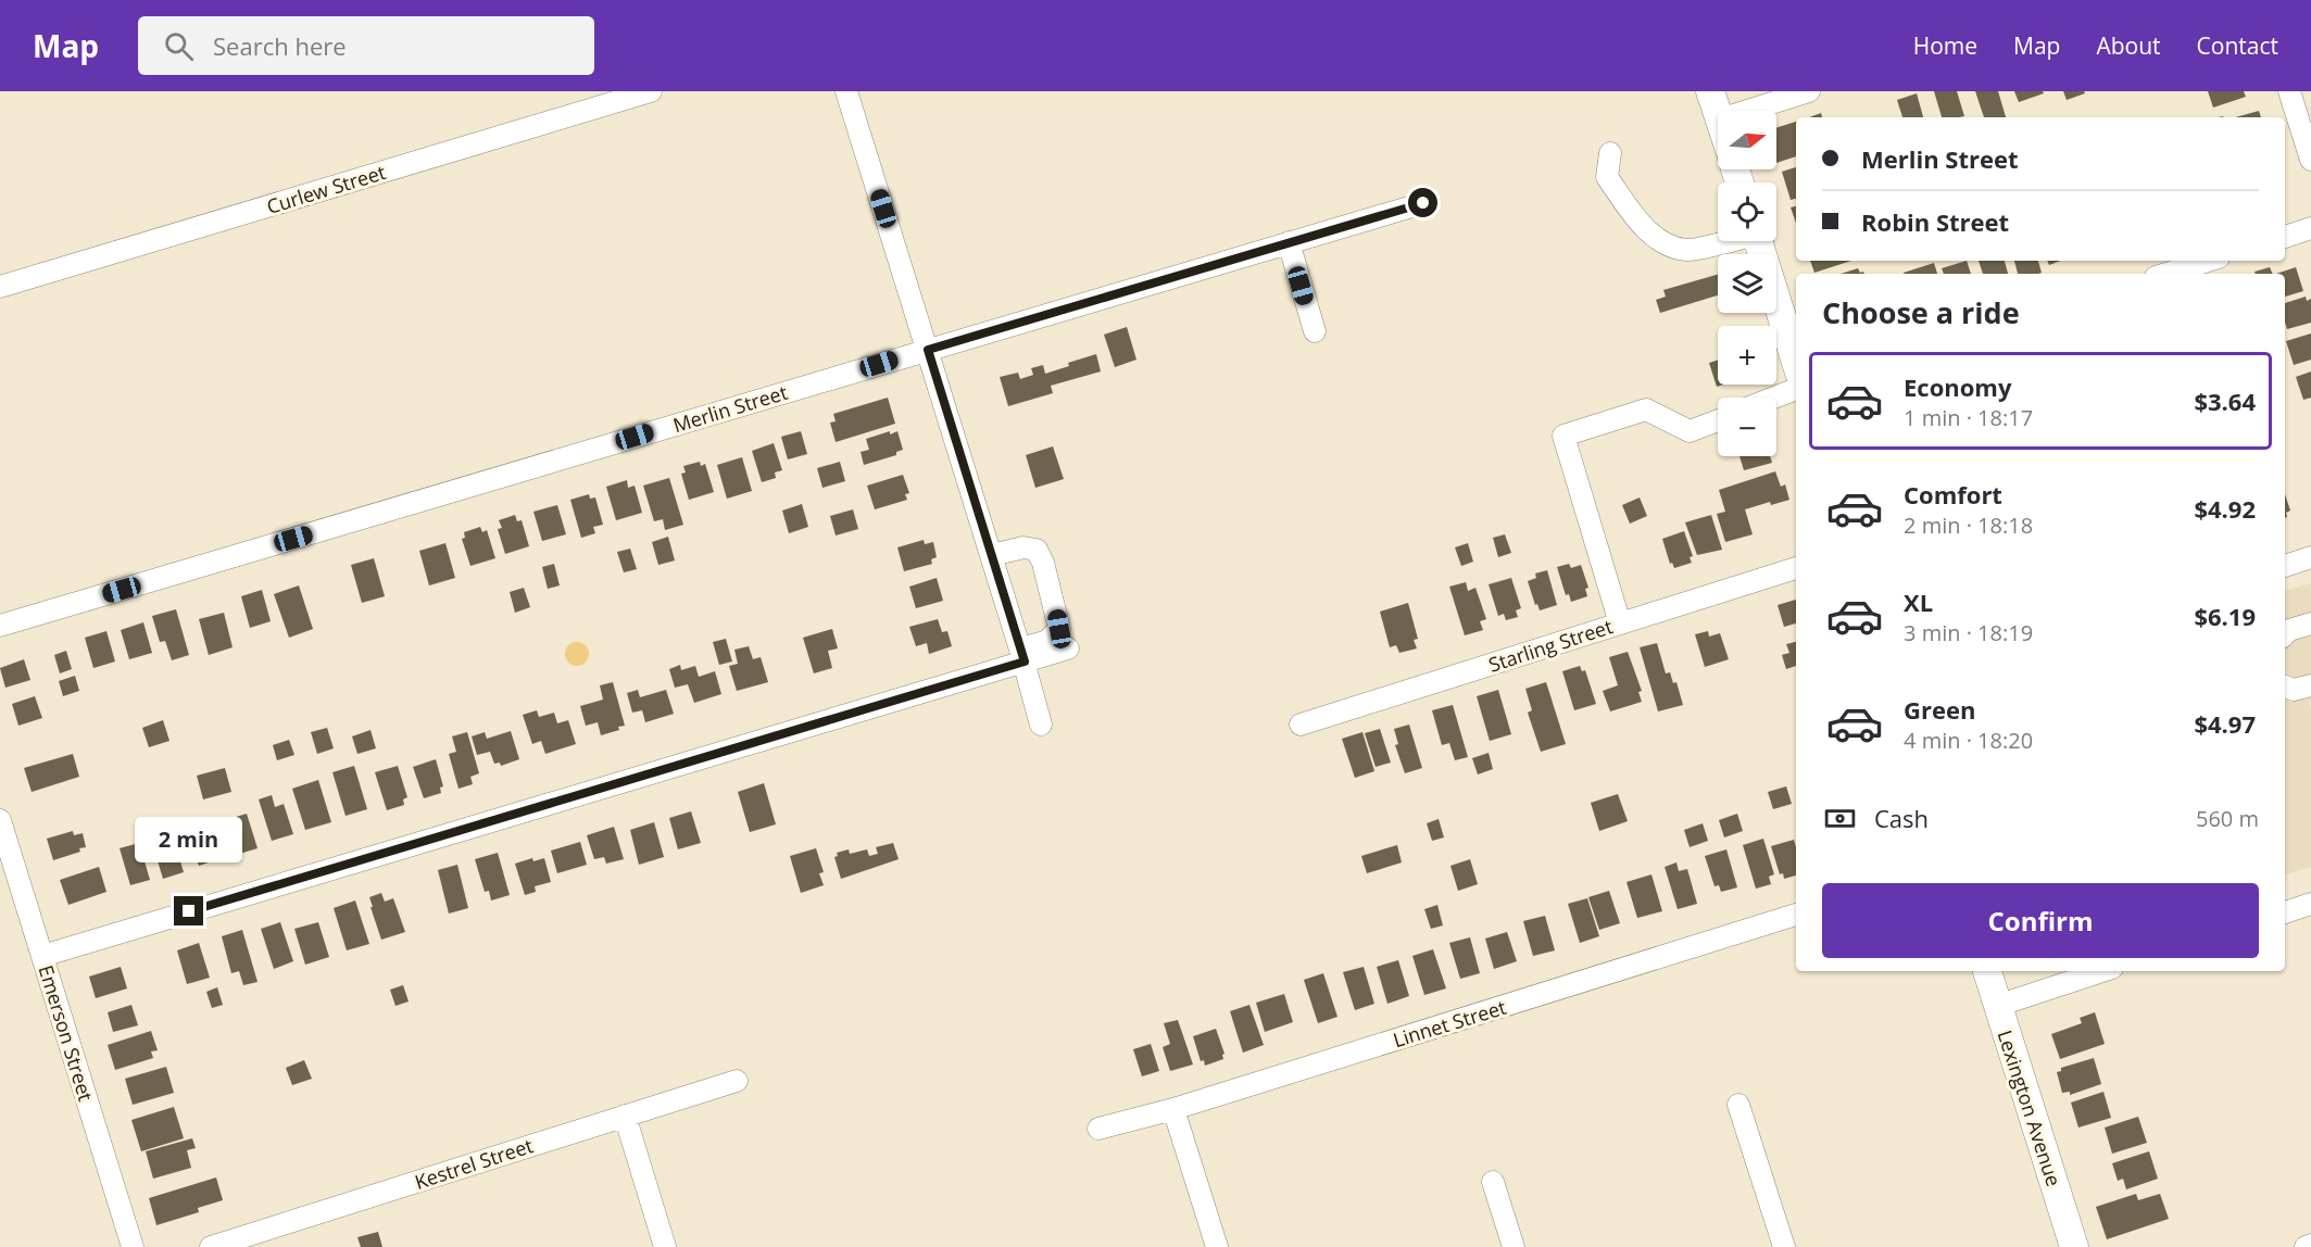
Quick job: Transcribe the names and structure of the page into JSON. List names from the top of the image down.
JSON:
{
  "streets": {
    "main road": ["Lexington Avenue"],
    "street": [
      "Curlew Street",
      "Merlin Street",
      "Starling Street",
      "Linnet Street",
      "Emerson Street",
      "Kestrel Street"
    ]
  },
  "north": "right",
  "page": {
    "header": "Map",
    "search": "Search here",
    "nav": [
      "Home",
      "Map",
      "About",
      "Contact"
    ],
    "map_buttons": ["+", "−"],
    "banner": ["Merlin Street", "Robin Street"],
    "heading": "Choose a ride",
    "list": [
      {
        "name": "Economy",
        "note": "1 min · 18:17",
        "value": "$3.64"
      },
      {
        "name": "Comfort",
        "note": "2 min · 18:18",
        "value": "$4.92"
      },
      {
        "name": "XL",
        "note": "3 min · 18:19",
        "value": "$6.19"
      },
      {
        "name": "Green",
        "note": "4 min · 18:20",
        "value": "$4.97"
      }
    ],
    "pay": ["Cash", "560 m"],
    "bubble": "2 min",
    "buttons": "Confirm"
  }
}
